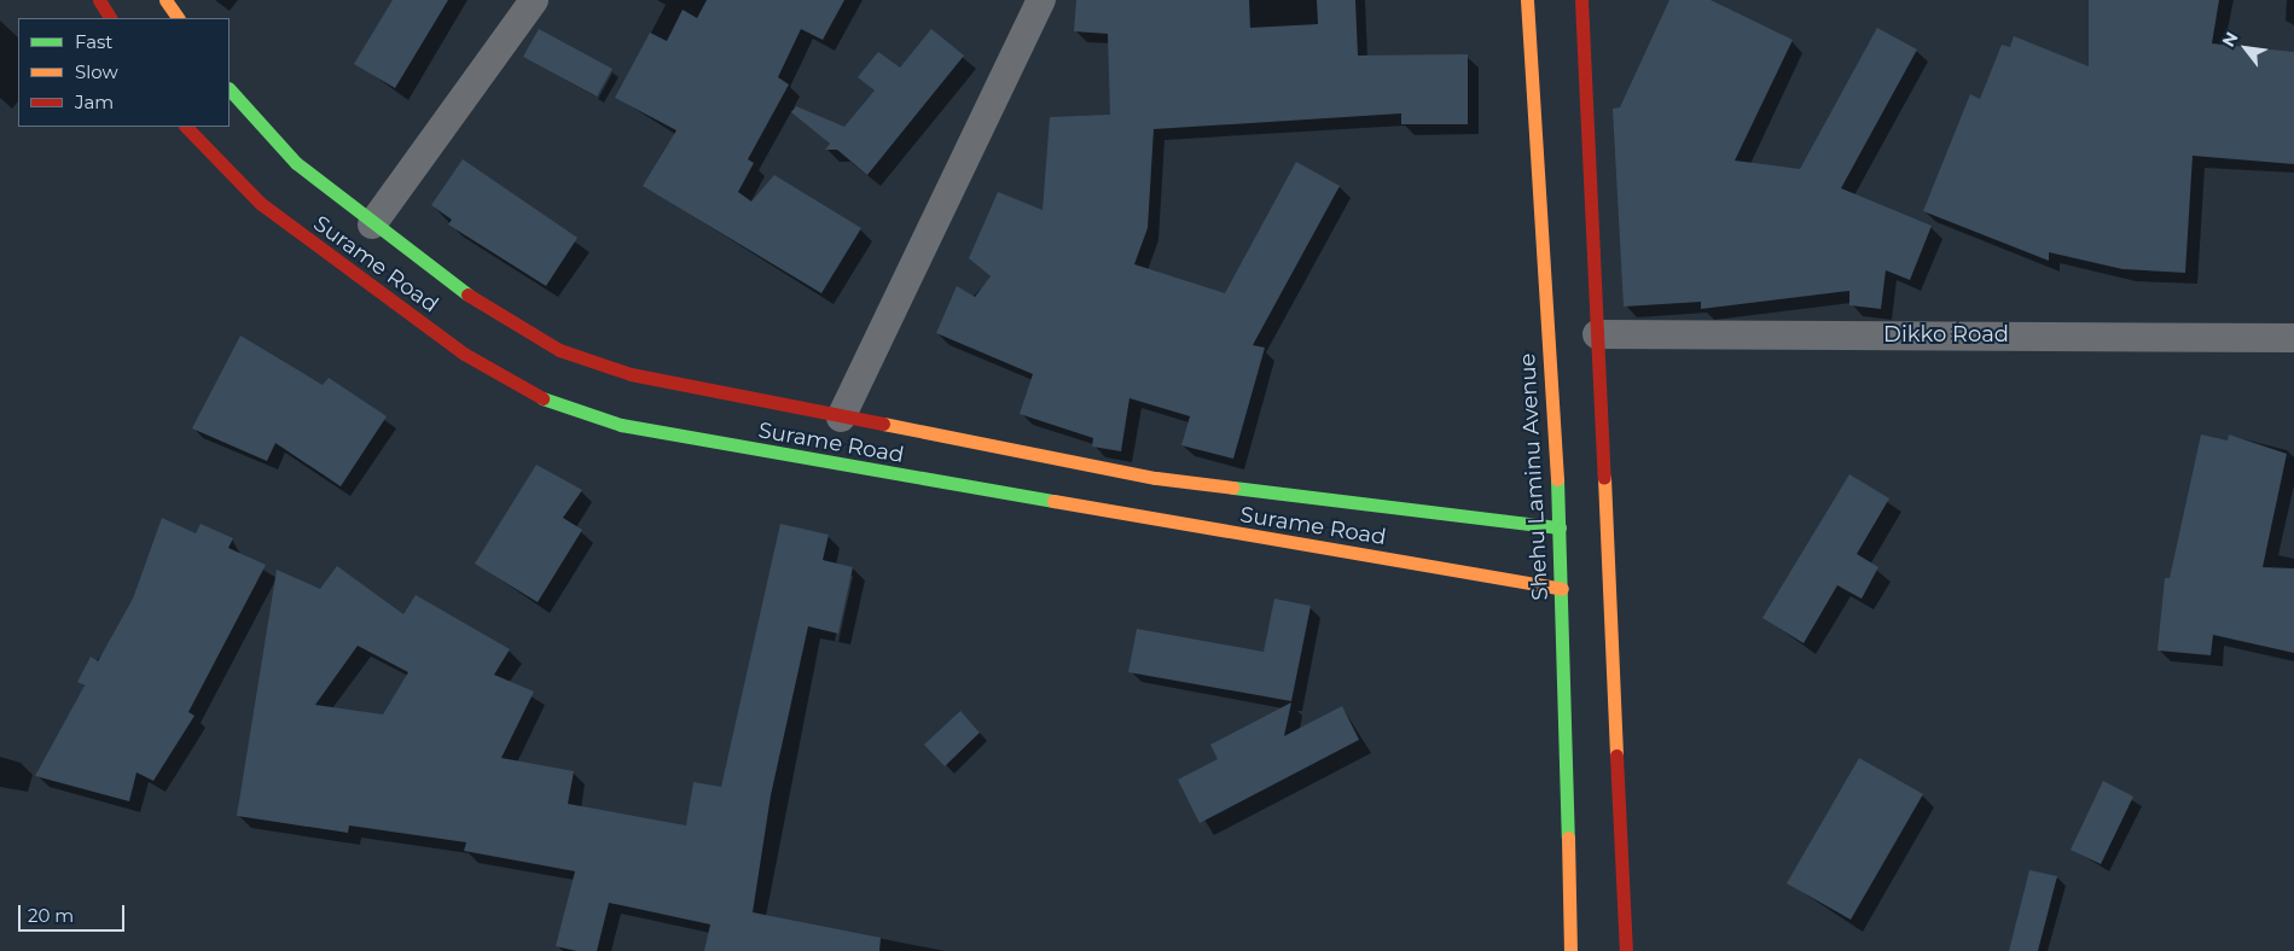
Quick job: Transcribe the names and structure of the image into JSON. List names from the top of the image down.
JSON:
{
  "streets": {
    "street": ["Surame Road", "Dikko Road", "Shehu Laminu Avenue"]
  },
  "crossings": [
    ["Surame Road", "Shehu Laminu Avenue"]
  ],
  "legend": ["Fast", "Slow", "Jam"],
  "scale_bar": "20 m",
  "north": "top left"
}
